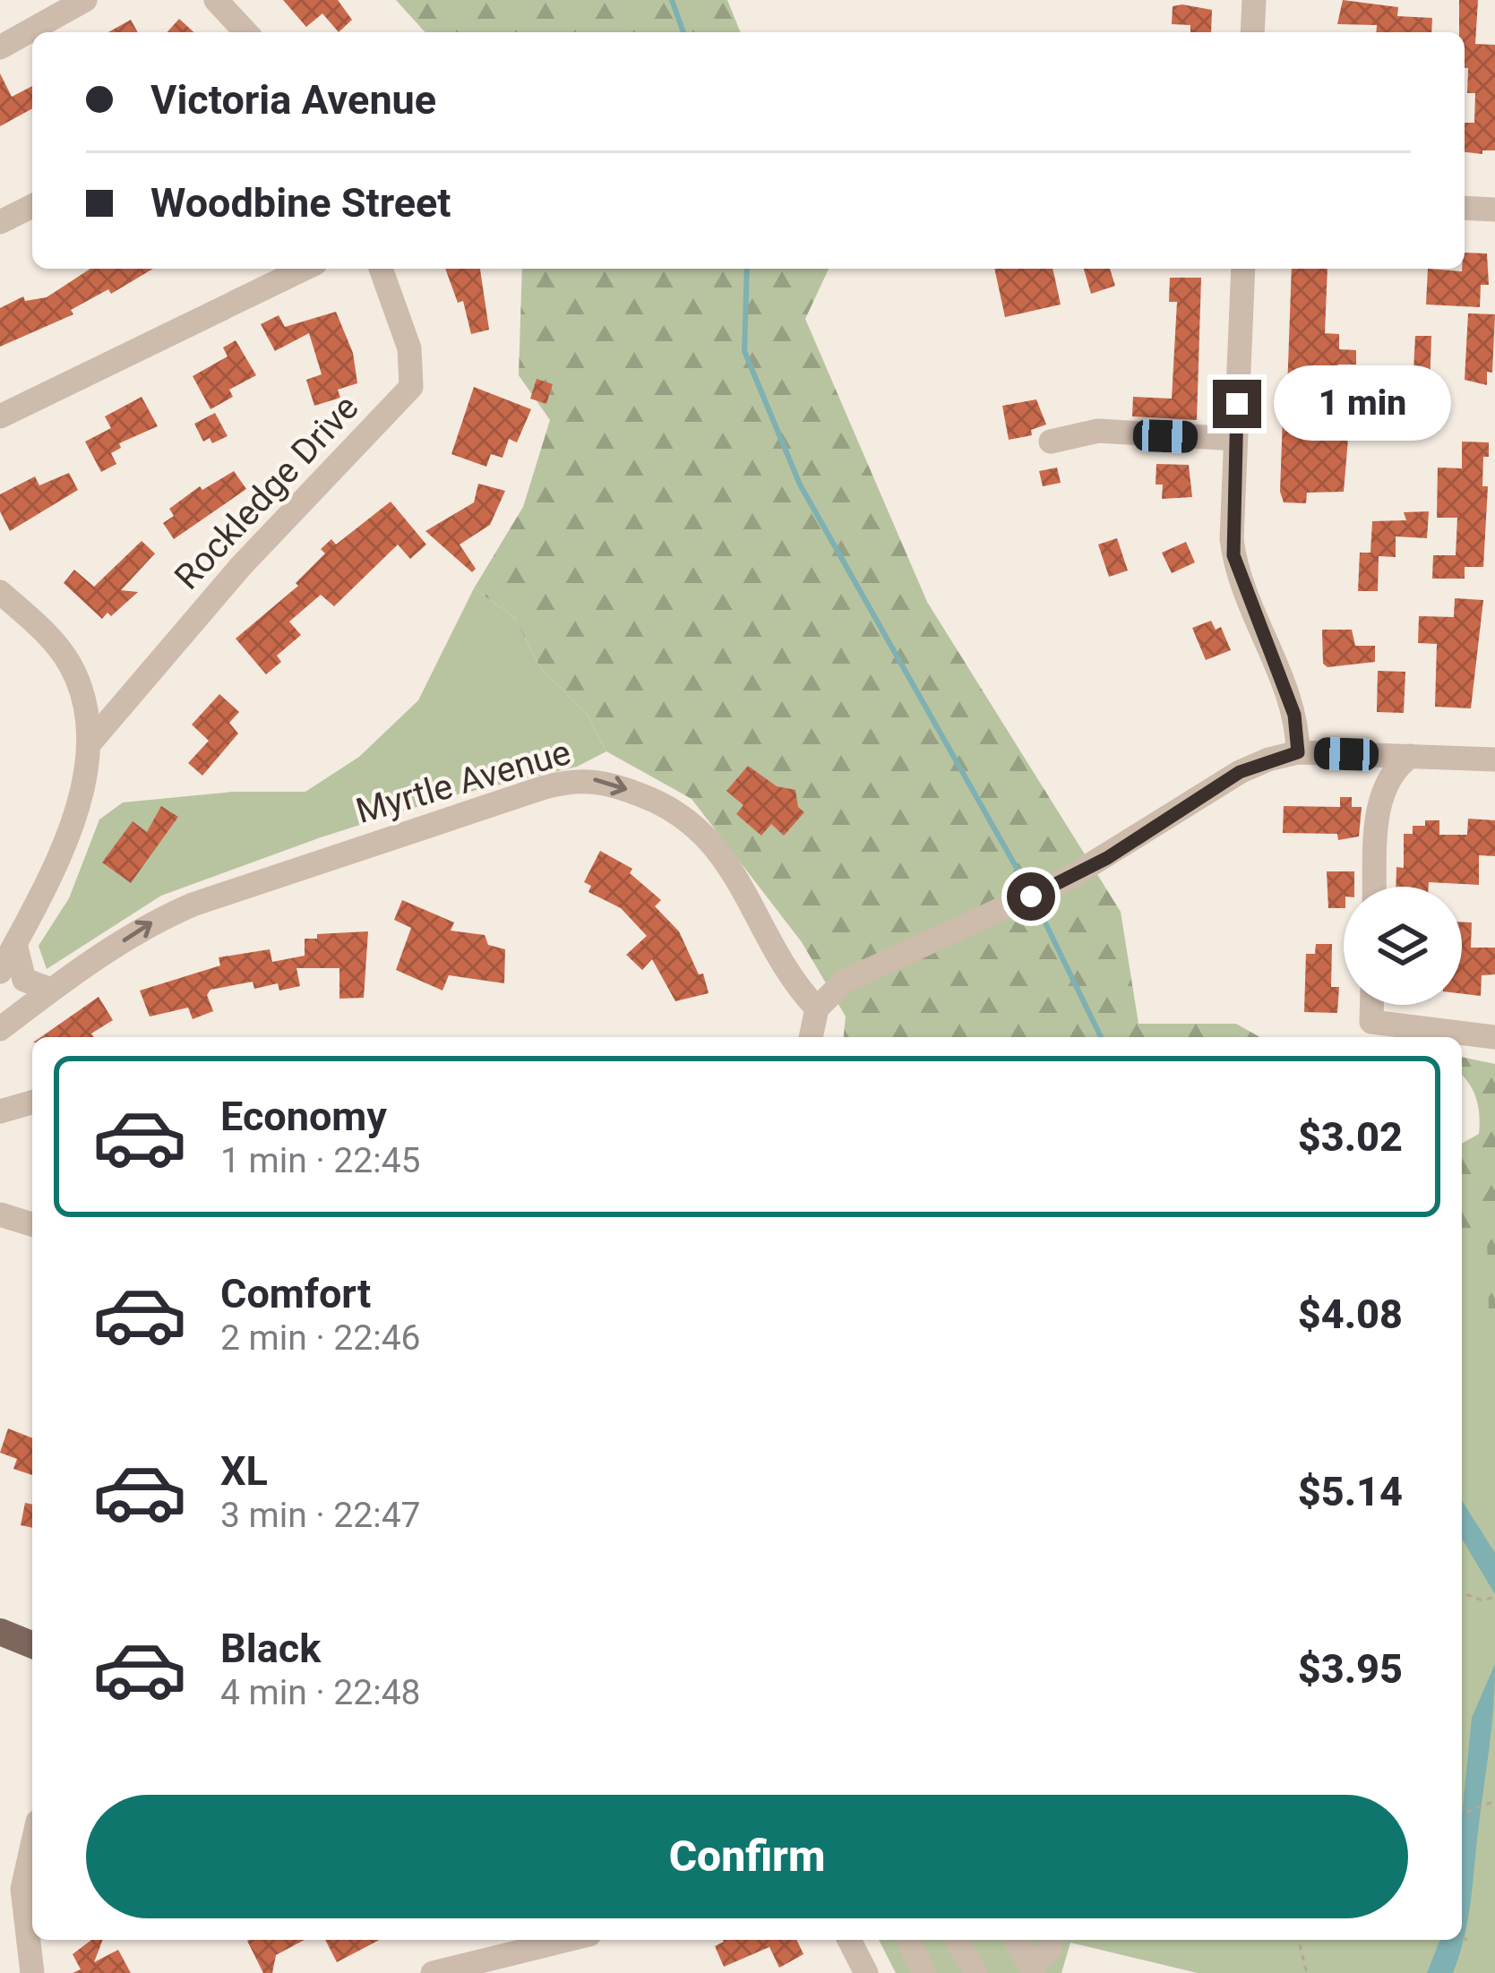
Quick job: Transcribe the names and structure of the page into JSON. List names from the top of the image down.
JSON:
{
  "streets": {
    "street": ["Rockledge Drive", "Myrtle Avenue"]
  },
  "one_way": ["Myrtle Avenue"],
  "page": {
    "banner": ["Victoria Avenue", "Woodbine Street"],
    "bubble": "1 min",
    "list": [
      {
        "name": "Economy",
        "note": "1 min · 22:45",
        "value": "$3.02"
      },
      {
        "name": "Comfort",
        "note": "2 min · 22:46",
        "value": "$4.08"
      },
      {
        "name": "XL",
        "note": "3 min · 22:47",
        "value": "$5.14"
      },
      {
        "name": "Black",
        "note": "4 min · 22:48",
        "value": "$3.95"
      }
    ],
    "buttons": "Confirm"
  }
}
